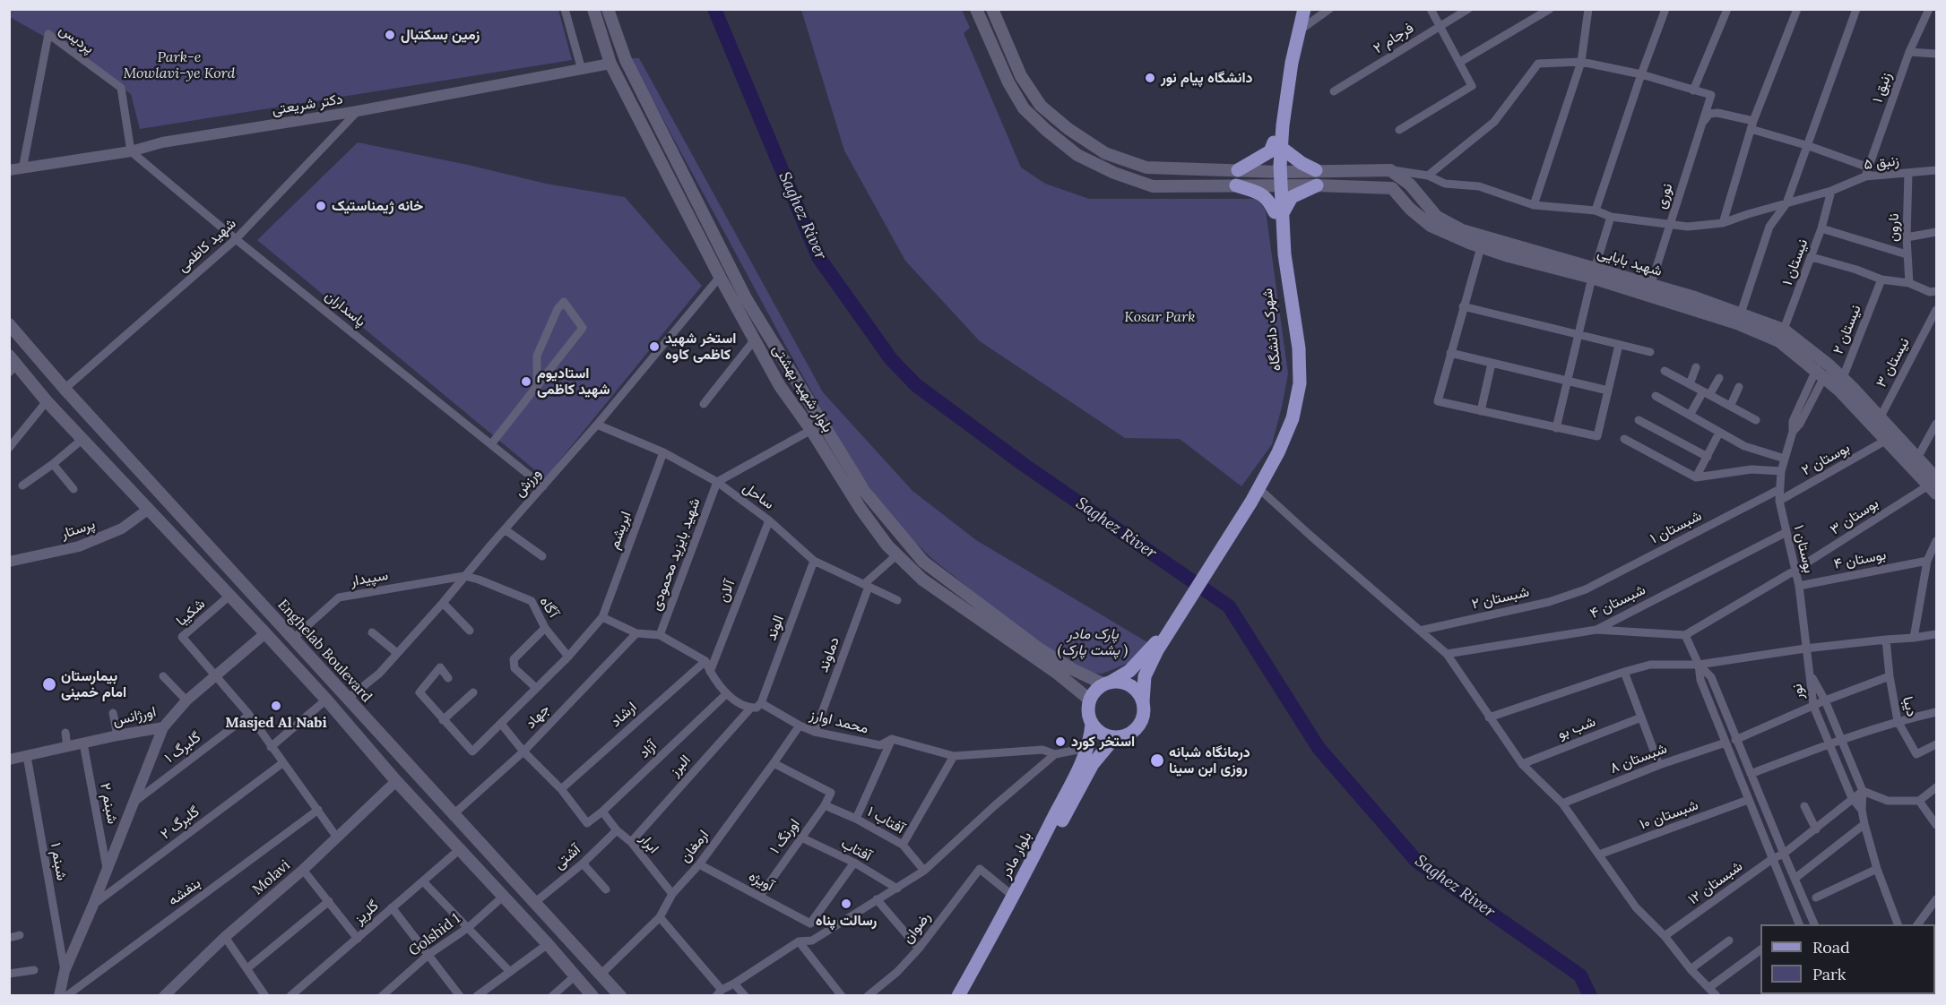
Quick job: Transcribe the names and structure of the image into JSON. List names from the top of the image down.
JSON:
{
  "streets": {
    "main road": [
      "شهید بابایی",
      "شهرک دانشگاه",
      "بلوار شهید بهشتی",
      "Enghelab Boulevard",
      "بلوار مادر"
    ],
    "street": [
      "فرجام ۲",
      "پردیس",
      "زنبق ۱",
      "دکتر شریعتی",
      "زنبق ۵",
      "نوری",
      "نارون",
      "شهید کاظمی",
      "نیستان ۱",
      "پاسداران",
      "نیستان ۲",
      "نیستان ۳",
      "بوستان ۲",
      "ورزش",
      "ساحل",
      "بوستان ۳",
      "شبستان ۱",
      "پرستار",
      "ابریشم",
      "بوستان ۱",
      "شهید بایزید محمودی",
      "بوستان ۴",
      "سپیدار",
      "آلان",
      "شبستان ۲",
      "شبستان ۴",
      "آگاه",
      "شکیبا",
      "الوند",
      "دماوند",
      "نور",
      "دیبا",
      "ارشاد",
      "اورژانس",
      "جهاد",
      "محمد اوارز",
      "شب بو",
      "گلبرگ ۱",
      "آزاد",
      "شبستان ۸",
      "البرز",
      "شبنم ۲",
      "شبستان ۱۰",
      "آفتاب ۱",
      "گلبرگ ۲",
      "اورنگ ۱",
      "ابرار",
      "ارمغان",
      "آفتاب",
      "آشتی",
      "شبنم ۱",
      "Molavi",
      "آویژه",
      "شبستان ۱۲",
      "بنفشه",
      "گلریز",
      "رضوان",
      "Golshid 1"
    ]
  },
  "crossings": [
    ["پردیس", "دکتر شریعتی"],
    ["پردیس", "پاسداران"],
    ["زنبق ۱", "زنبق ۵"],
    ["دکتر شریعتی", "شهید کاظمی"],
    ["دکتر شریعتی", "پاسداران"],
    ["دکتر شریعتی", "بلوار شهید بهشتی"],
    ["زنبق ۵", "نوری"],
    ["زنبق ۵", "نارون"],
    ["زنبق ۵", "شهید بابایی"],
    ["زنبق ۵", "نیستان ۱"],
    ["نوری", "شهید بابایی"],
    ["شهید کاظمی", "پاسداران"],
    ["شهید کاظمی", "Enghelab Boulevard"],
    ["شهید بابایی", "نیستان ۱"],
    ["شهید بابایی", "نیستان ۲"],
    ["شهید بابایی", "نیستان ۳"],
    ["شهید بابایی", "بوستان ۲"],
    ["شهید بابایی", "بوستان ۳"],
    ["شهید بابایی", "بوستان ۱"],
    ["پاسداران", "ورزش"],
    ["بلوار شهید بهشتی", "ورزش"],
    ["بلوار شهید بهشتی", "بلوار مادر"],
    ["بوستان ۲", "بوستان ۱"],
    ["ورزش", "ساحل"],
    ["ورزش", "سپیدار"],
    ["ورزش", "آگاه"],
    ["ورزش", "Enghelab Boulevard"],
    ["ساحل", "ابریشم"],
    ["ساحل", "شهید بایزید محمودی"],
    ["ساحل", "آلان"],
    ["ساحل", "الوند"],
    ["ساحل", "دماوند"],
    ["بوستان ۳", "بوستان ۱"],
    ["شبستان ۱", "بوستان ۱"],
    ["شبستان ۱", "شبستان ۲"],
    ["بوستان ۱", "بوستان ۴"],
    ["بوستان ۱", "شبستان ۴"],
    ["بوستان ۱", "نور"],
    ["سپیدار", "آگاه"],
    ["سپیدار", "Enghelab Boulevard"],
    ["شکیبا", "اورژانس"],
    ["الوند", "محمد اوارز"],
    ["Enghelab Boulevard", "جهاد"],
    ["Enghelab Boulevard", "ارمغان"],
    ["Enghelab Boulevard", "آشتی"],
    ["دماوند", "محمد اوارز"],
    ["نور", "شبستان ۱۲"],
    ["ارشاد", "آزاد"],
    ["اورژانس", "شبنم ۲"],
    ["اورژانس", "شبنم ۱"],
    ["محمد اوارز", "ارمغان"],
    ["آزاد", "ابرار"],
    ["البرز", "ابرار"],
    ["آفتاب ۱", "اورنگ ۱"],
    ["اورنگ ۱", "ارمغان"],
    ["اورنگ ۱", "آفتاب"],
    ["اورنگ ۱", "آویژه"],
    ["ابرار", "ارمغان"],
    ["ابرار", "آشتی"],
    ["ارمغان", "آویژه"],
    ["آفتاب", "آویژه"],
    ["بلوار مادر", "رضوان"]
  ],
  "water": ["Saghez River"],
  "parks": ["Park-e Mowlavi-ye Kord", "Kosar Park", "پارک مادر (پشت پارک )"],
  "places": [
    "زمین بسکتبال",
    "دانشگاه پیام نور",
    "خانه ژیمناستیک",
    "استخر شهید کاظمی کاوه",
    "استادیوم شهید کاظمی",
    "بیمارستان امام خمینی",
    "Masjed Al Nabi",
    "استخر کورد",
    "درمانگاه شبانه روزی ابن سینا",
    "رسالت پناه"
  ],
  "legend": ["Road", "Park"]
}
